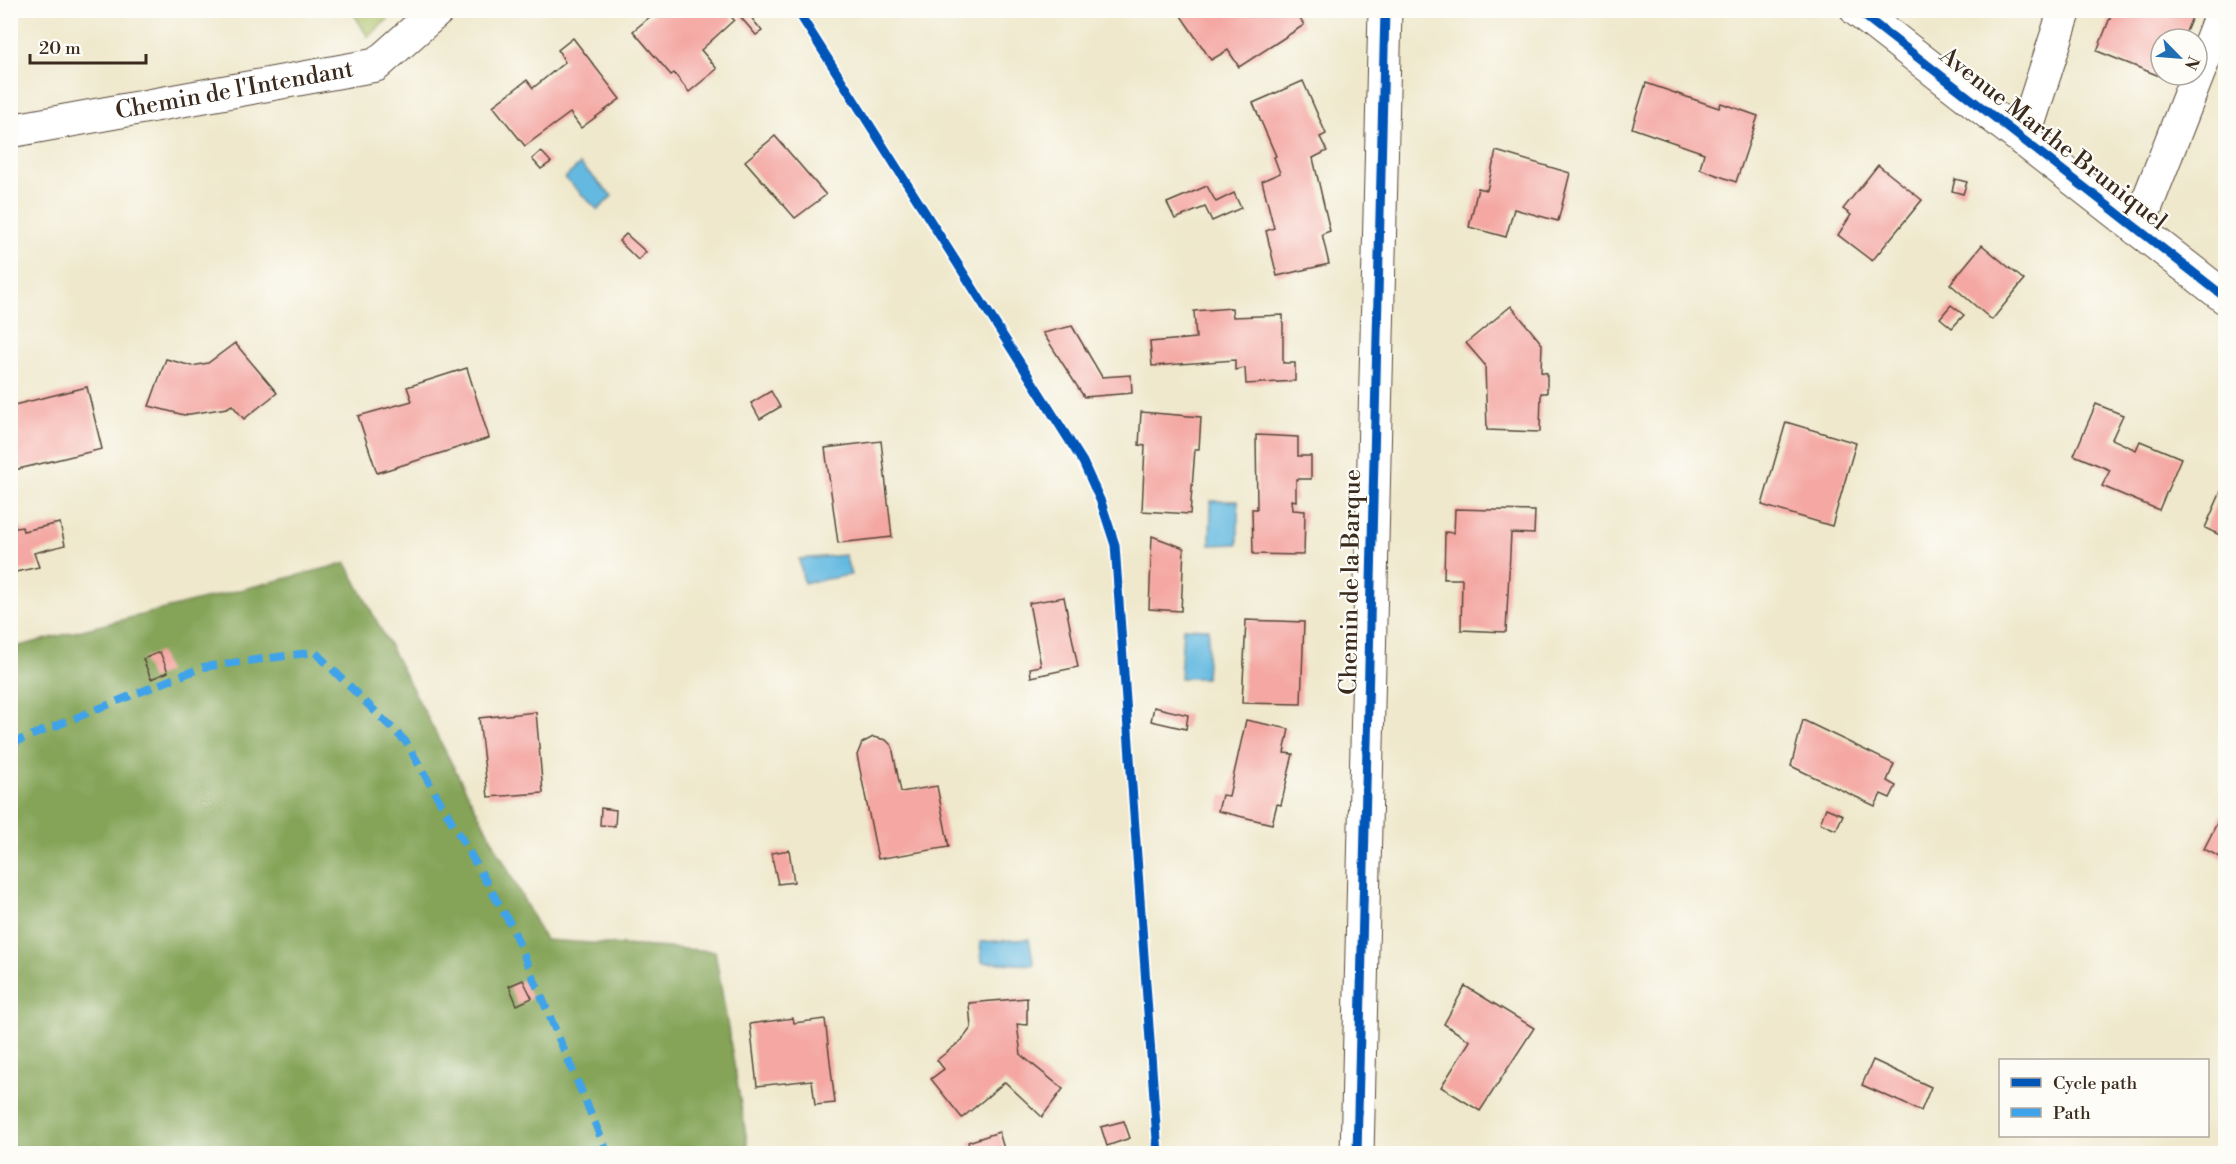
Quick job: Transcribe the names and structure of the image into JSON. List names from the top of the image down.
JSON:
{
  "streets": {
    "street": ["Chemin de l'Intendant", "Avenue Marthe Bruniquel", "Chemin de la Barque"]
  },
  "legend": ["Cycle path", "Path"],
  "scale_bar": "20 m",
  "north": "bottom right"
}
